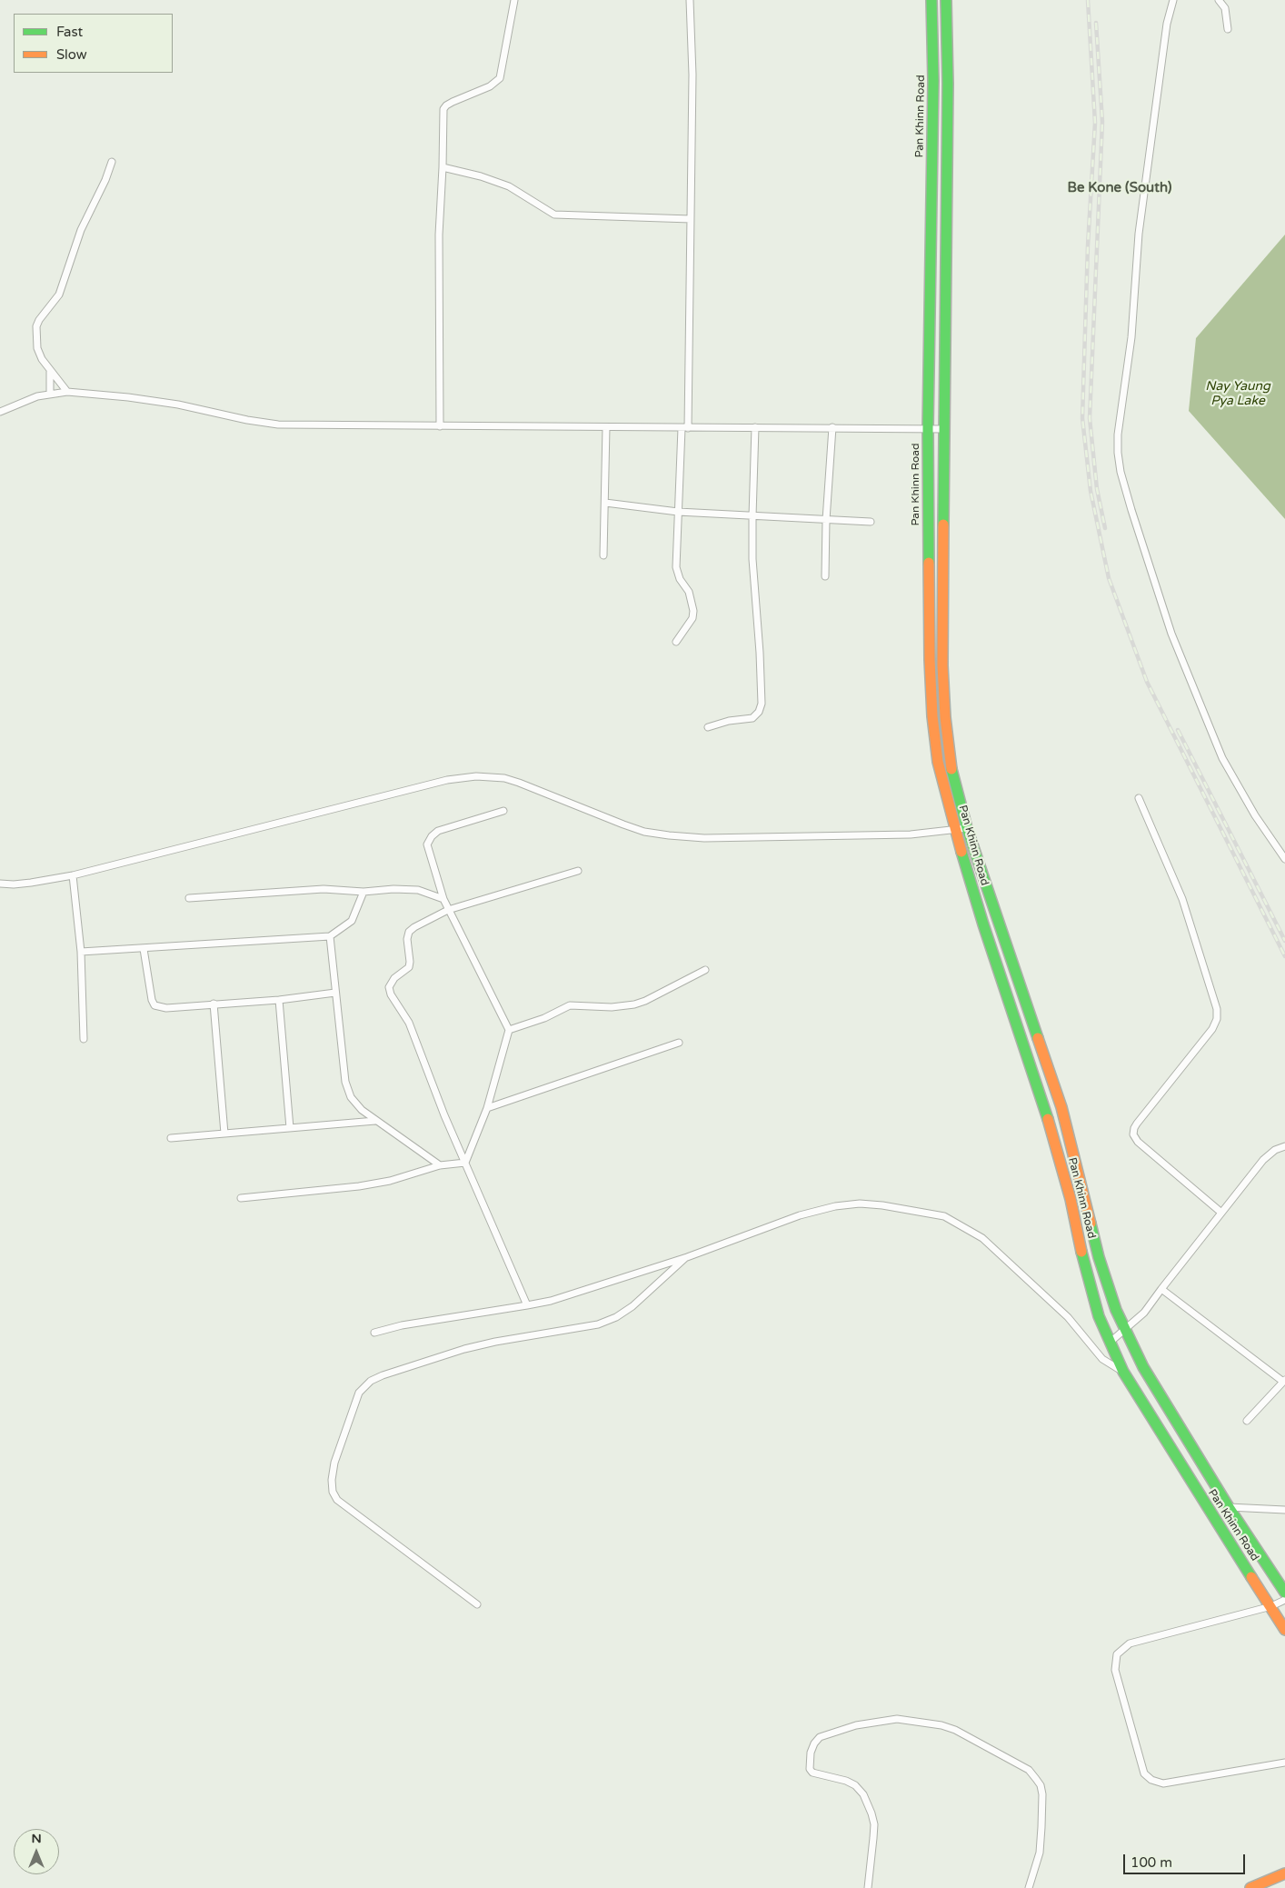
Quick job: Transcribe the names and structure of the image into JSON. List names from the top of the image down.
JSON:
{
  "streets": {
    "main road": ["Pan Khinn Road"]
  },
  "districts": ["Be Kone (South)"],
  "water": ["Nay Yaung Pya Lake"],
  "legend": ["Fast", "Slow"],
  "scale_bar": "100 m",
  "north": "top"
}
